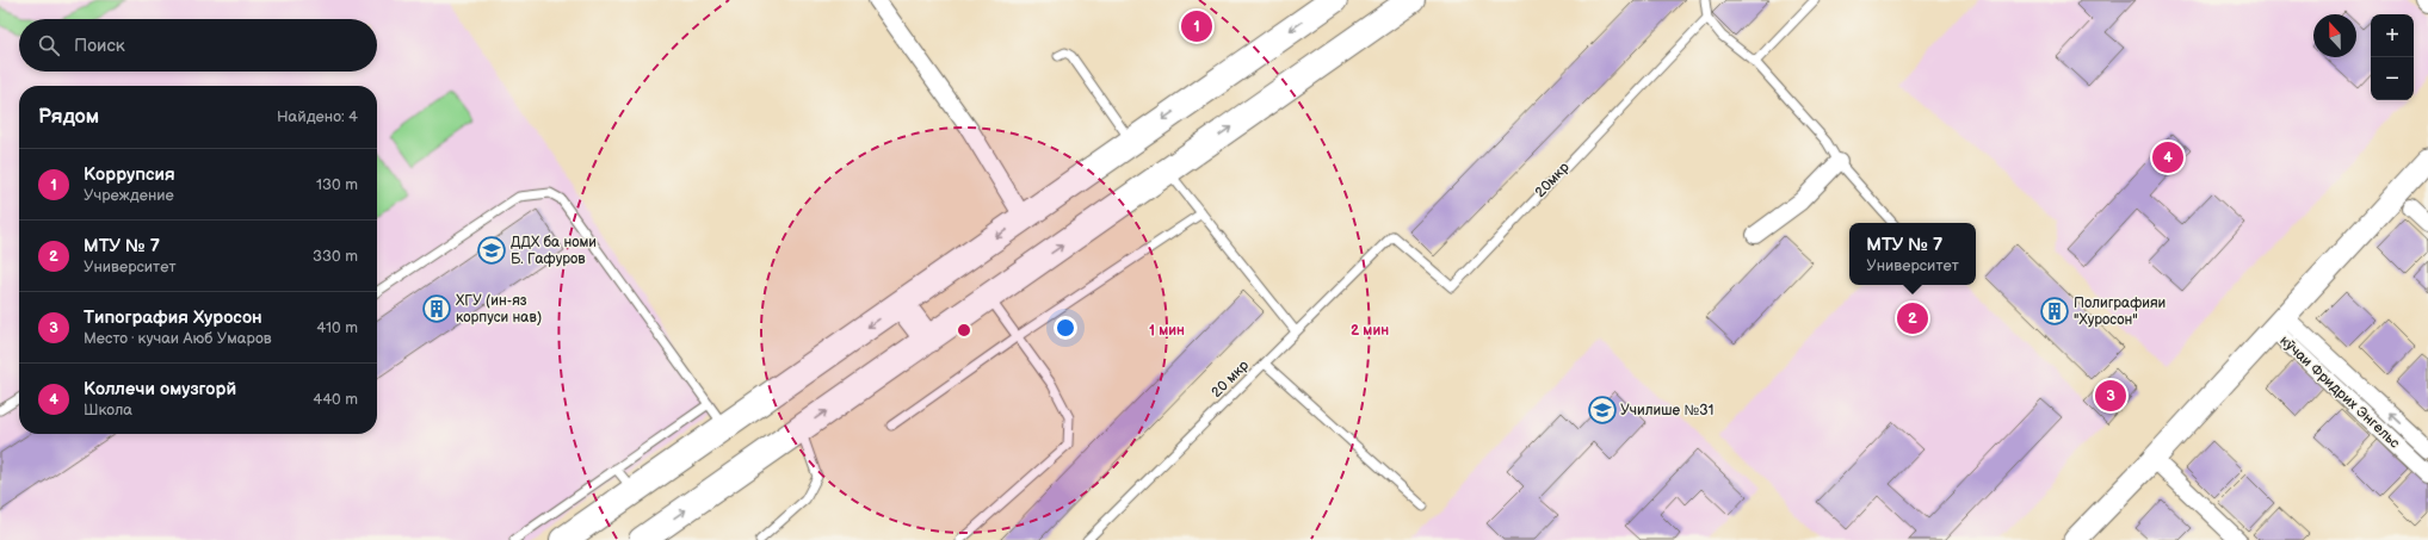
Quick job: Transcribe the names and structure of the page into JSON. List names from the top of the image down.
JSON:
{
  "streets": {
    "street": ["кӯчаи Фридрих Энгельс"],
    "lane": ["20мкр", "20 мкр"]
  },
  "crossings": [
    ["20мкр", "20 мкр"]
  ],
  "places": {
    "school or university": ["ДДХ ба номи Б. Гафуров", "Училише №31"],
    "building": ["ХГУ (ин-яз корпуси нав)", "Полиграфияи \"Хуросон\""]
  },
  "north": "top",
  "page": {
    "pins": [
      "1",
      "4",
      "2",
      "3"
    ],
    "map_buttons": ["+", "−"],
    "search": "Поиск",
    "heading": ["Рядом", "Найдено: 4"],
    "list": [
      {
        "mark": "1",
        "name": "Коррупсия",
        "note": "Учреждение",
        "value": "130 m"
      },
      {
        "mark": "2",
        "name": "МТУ № 7",
        "note": "Университет",
        "value": "330 m"
      },
      {
        "mark": "3",
        "name": "Типография Хуросон",
        "note": "Место · кучаи Аюб Умаров",
        "value": "410 m"
      },
      {
        "mark": "4",
        "name": "Коллечи омузгорй",
        "note": "Школа",
        "value": "440 m"
      }
    ],
    "popup": ["МТУ № 7", "Университет"]
  },
  "rings": ["1 мин", "2 мин"]
}
